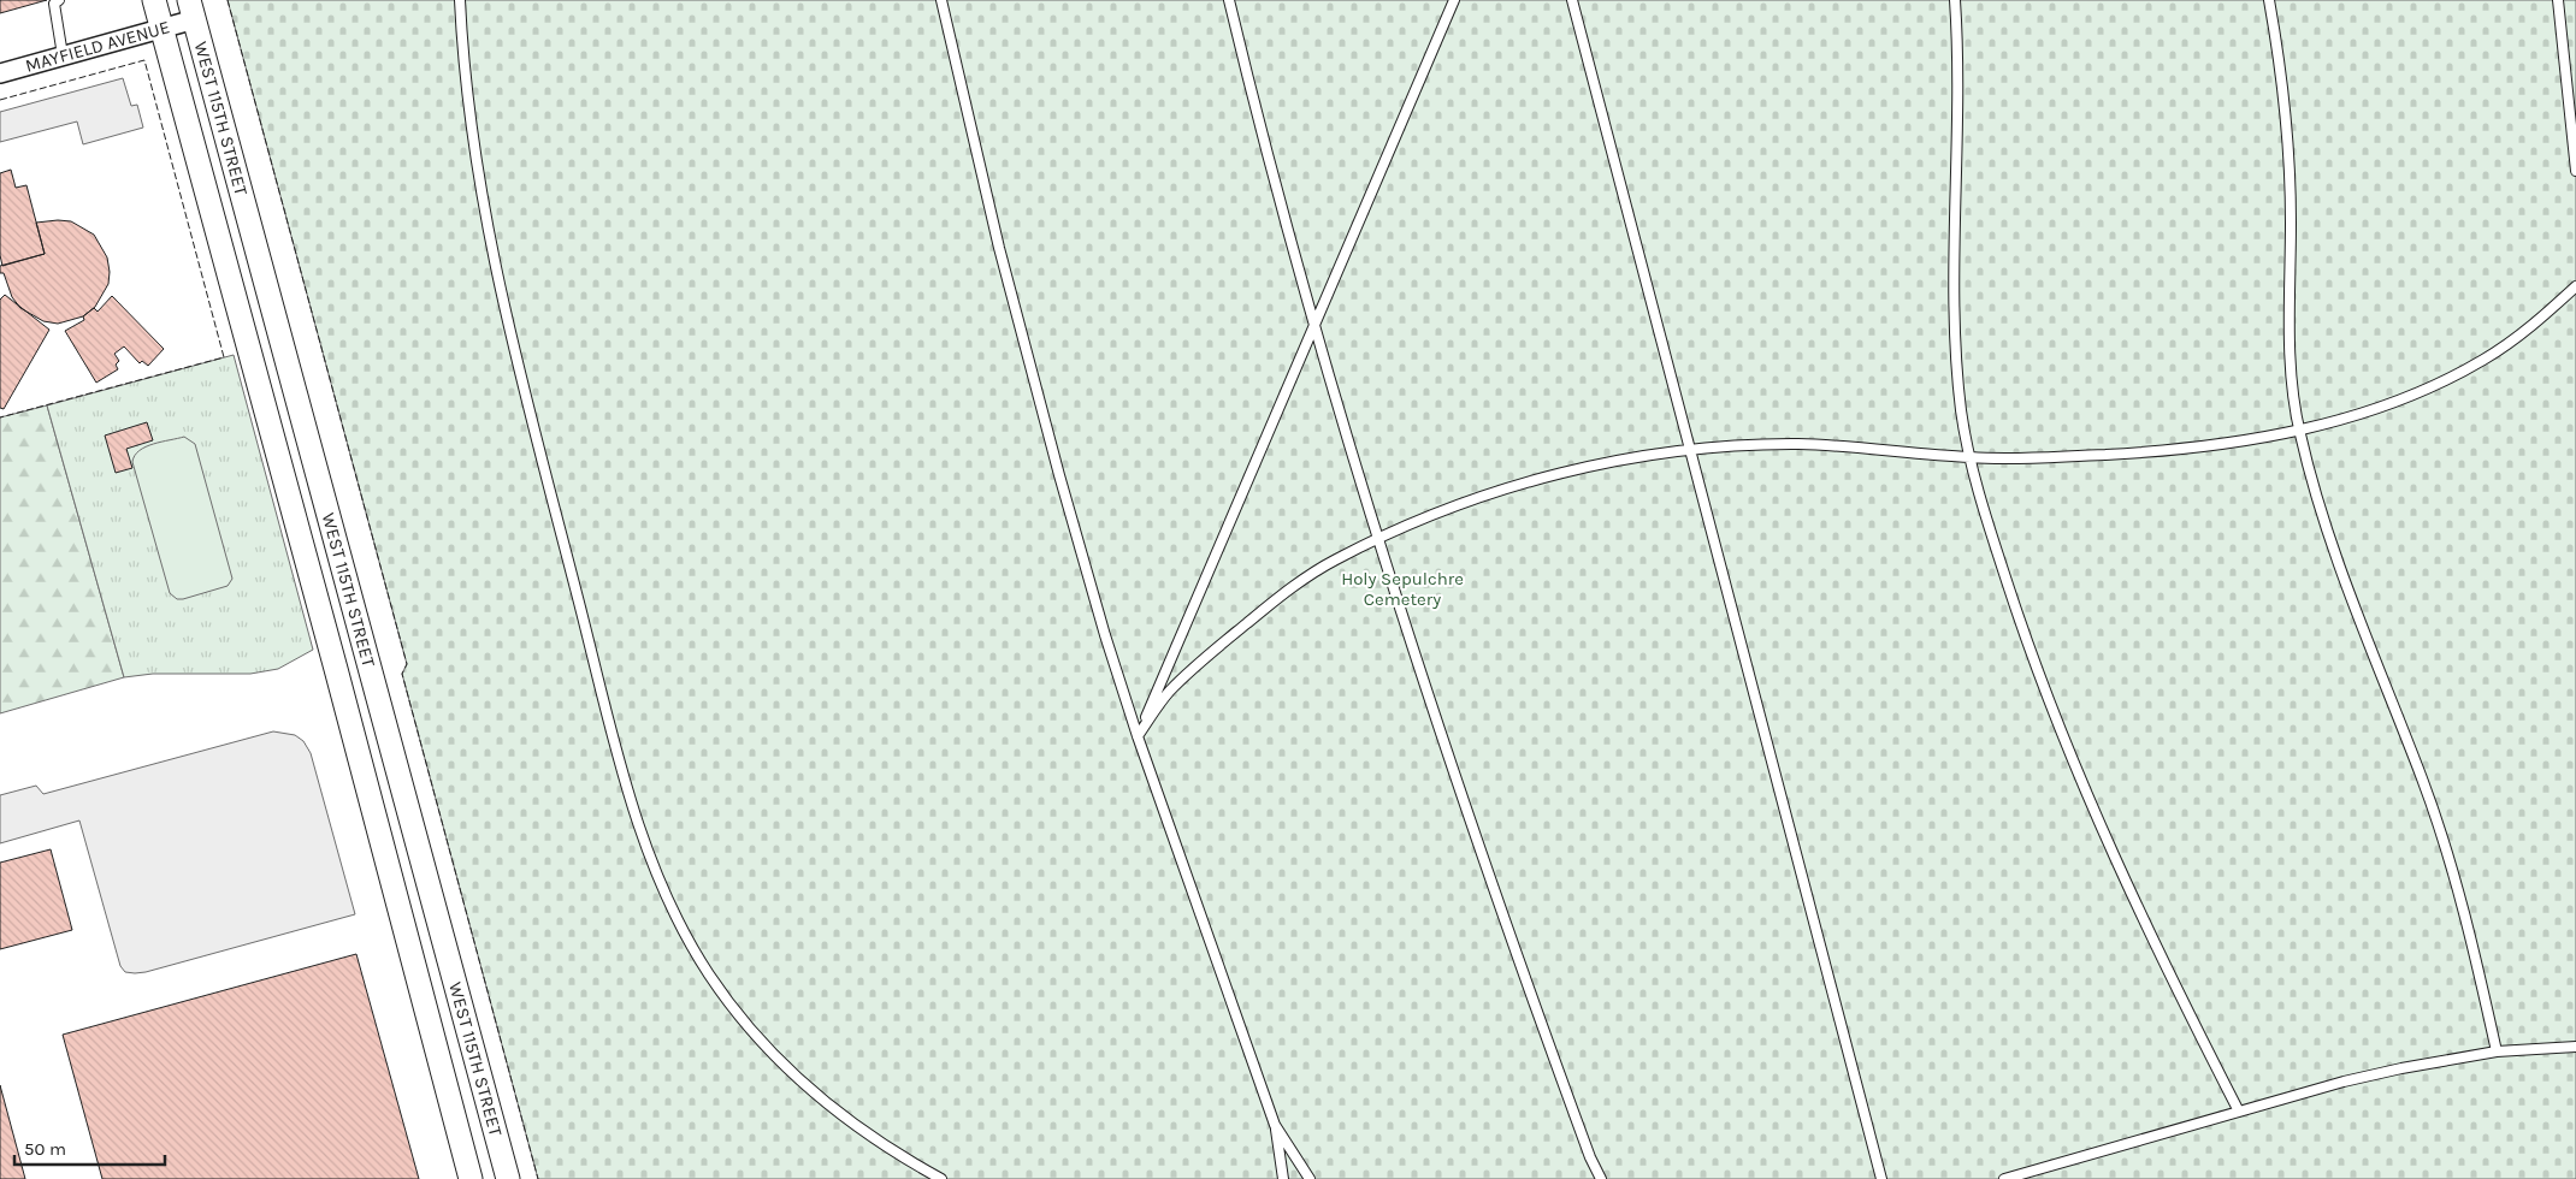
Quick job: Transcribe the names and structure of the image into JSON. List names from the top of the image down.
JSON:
{
  "streets": {
    "street": ["MAYFIELD AVENUE", "WEST 115TH STREET"]
  },
  "crossings": [
    ["MAYFIELD AVENUE", "WEST 115TH STREET"]
  ],
  "parks": ["Holy Sepulchre Cemetery"],
  "scale_bar": "50 m"
}
